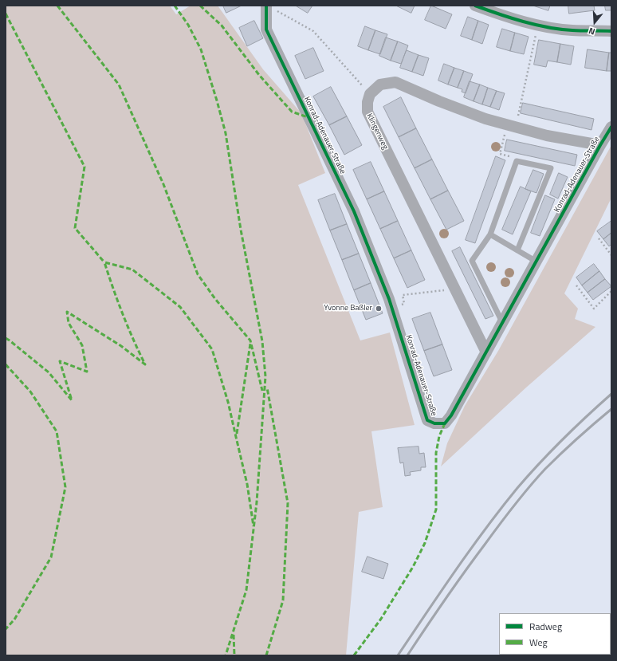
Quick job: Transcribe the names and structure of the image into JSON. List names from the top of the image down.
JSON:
{
  "streets": {
    "street": ["Klingenweg", "Konrad-Adenauer-Straße"]
  },
  "crossings": [
    ["Klingenweg", "Konrad-Adenauer-Straße"]
  ],
  "places": ["Yvonne Baßler"],
  "legend": ["Radweg", "Weg"],
  "north": "bottom"
}
